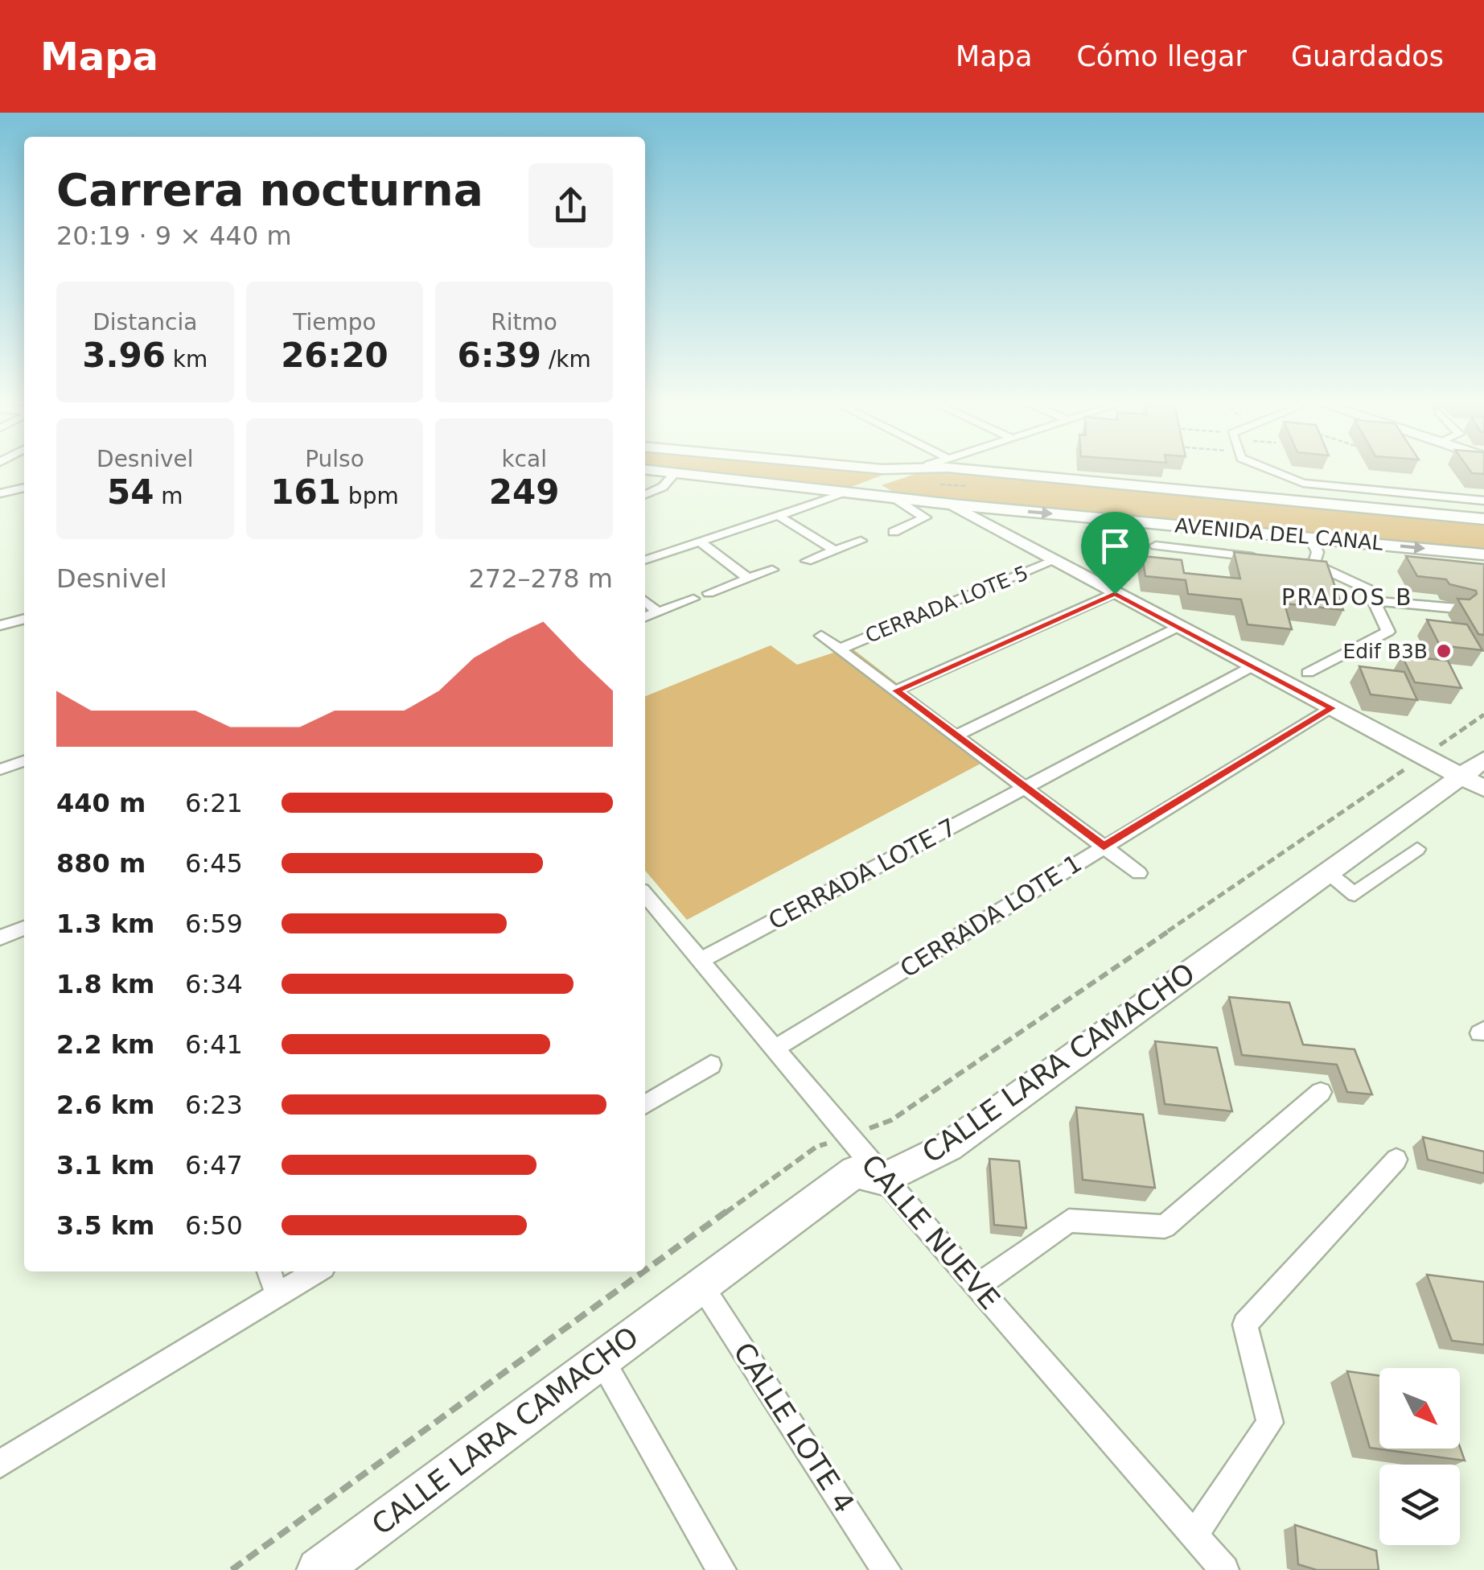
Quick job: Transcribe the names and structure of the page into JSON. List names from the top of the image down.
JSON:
{
  "streets": {
    "main road": ["AVENIDA DEL CANAL", "CALLE LARA CAMACHO"],
    "street": [
      "CERRADA LOTE 5",
      "CERRADA LOTE 7",
      "CERRADA LOTE 1",
      "CALLE NUEVE",
      "CALLE LOTE 4"
    ]
  },
  "crossings": [
    ["CERRADA LOTE 7", "CALLE NUEVE"],
    ["CERRADA LOTE 1", "CALLE NUEVE"],
    ["CALLE LARA CAMACHO", "CALLE NUEVE"],
    ["CALLE LARA CAMACHO", "CALLE LOTE 4"]
  ],
  "districts": ["PRADOS B"],
  "places": ["Edif B3B"],
  "north": "bottom right",
  "page": {
    "header": "Mapa",
    "nav": ["Mapa", "Cómo llegar", "Guardados"],
    "heading": ["Carrera nocturna", "20:19 · 9 × 440 m"],
    "stats": [
      ["Distancia", "3.96 km"],
      ["Tiempo", "26:20"],
      ["Ritmo", "6:39 /km"],
      ["Desnivel", "54 m"],
      ["Pulso", "161 bpm"],
      ["kcal", "249"]
    ],
    "chart": ["Desnivel", "272–278 m"],
    "list": [
      {
        "name": "440 m",
        "note": "6:21"
      },
      {
        "name": "880 m",
        "note": "6:45"
      },
      {
        "name": "1.3 km",
        "note": "6:59"
      },
      {
        "name": "1.8 km",
        "note": "6:34"
      },
      {
        "name": "2.2 km",
        "note": "6:41"
      },
      {
        "name": "2.6 km",
        "note": "6:23"
      },
      {
        "name": "3.1 km",
        "note": "6:47"
      },
      {
        "name": "3.5 km",
        "note": "6:50"
      }
    ]
  }
}
